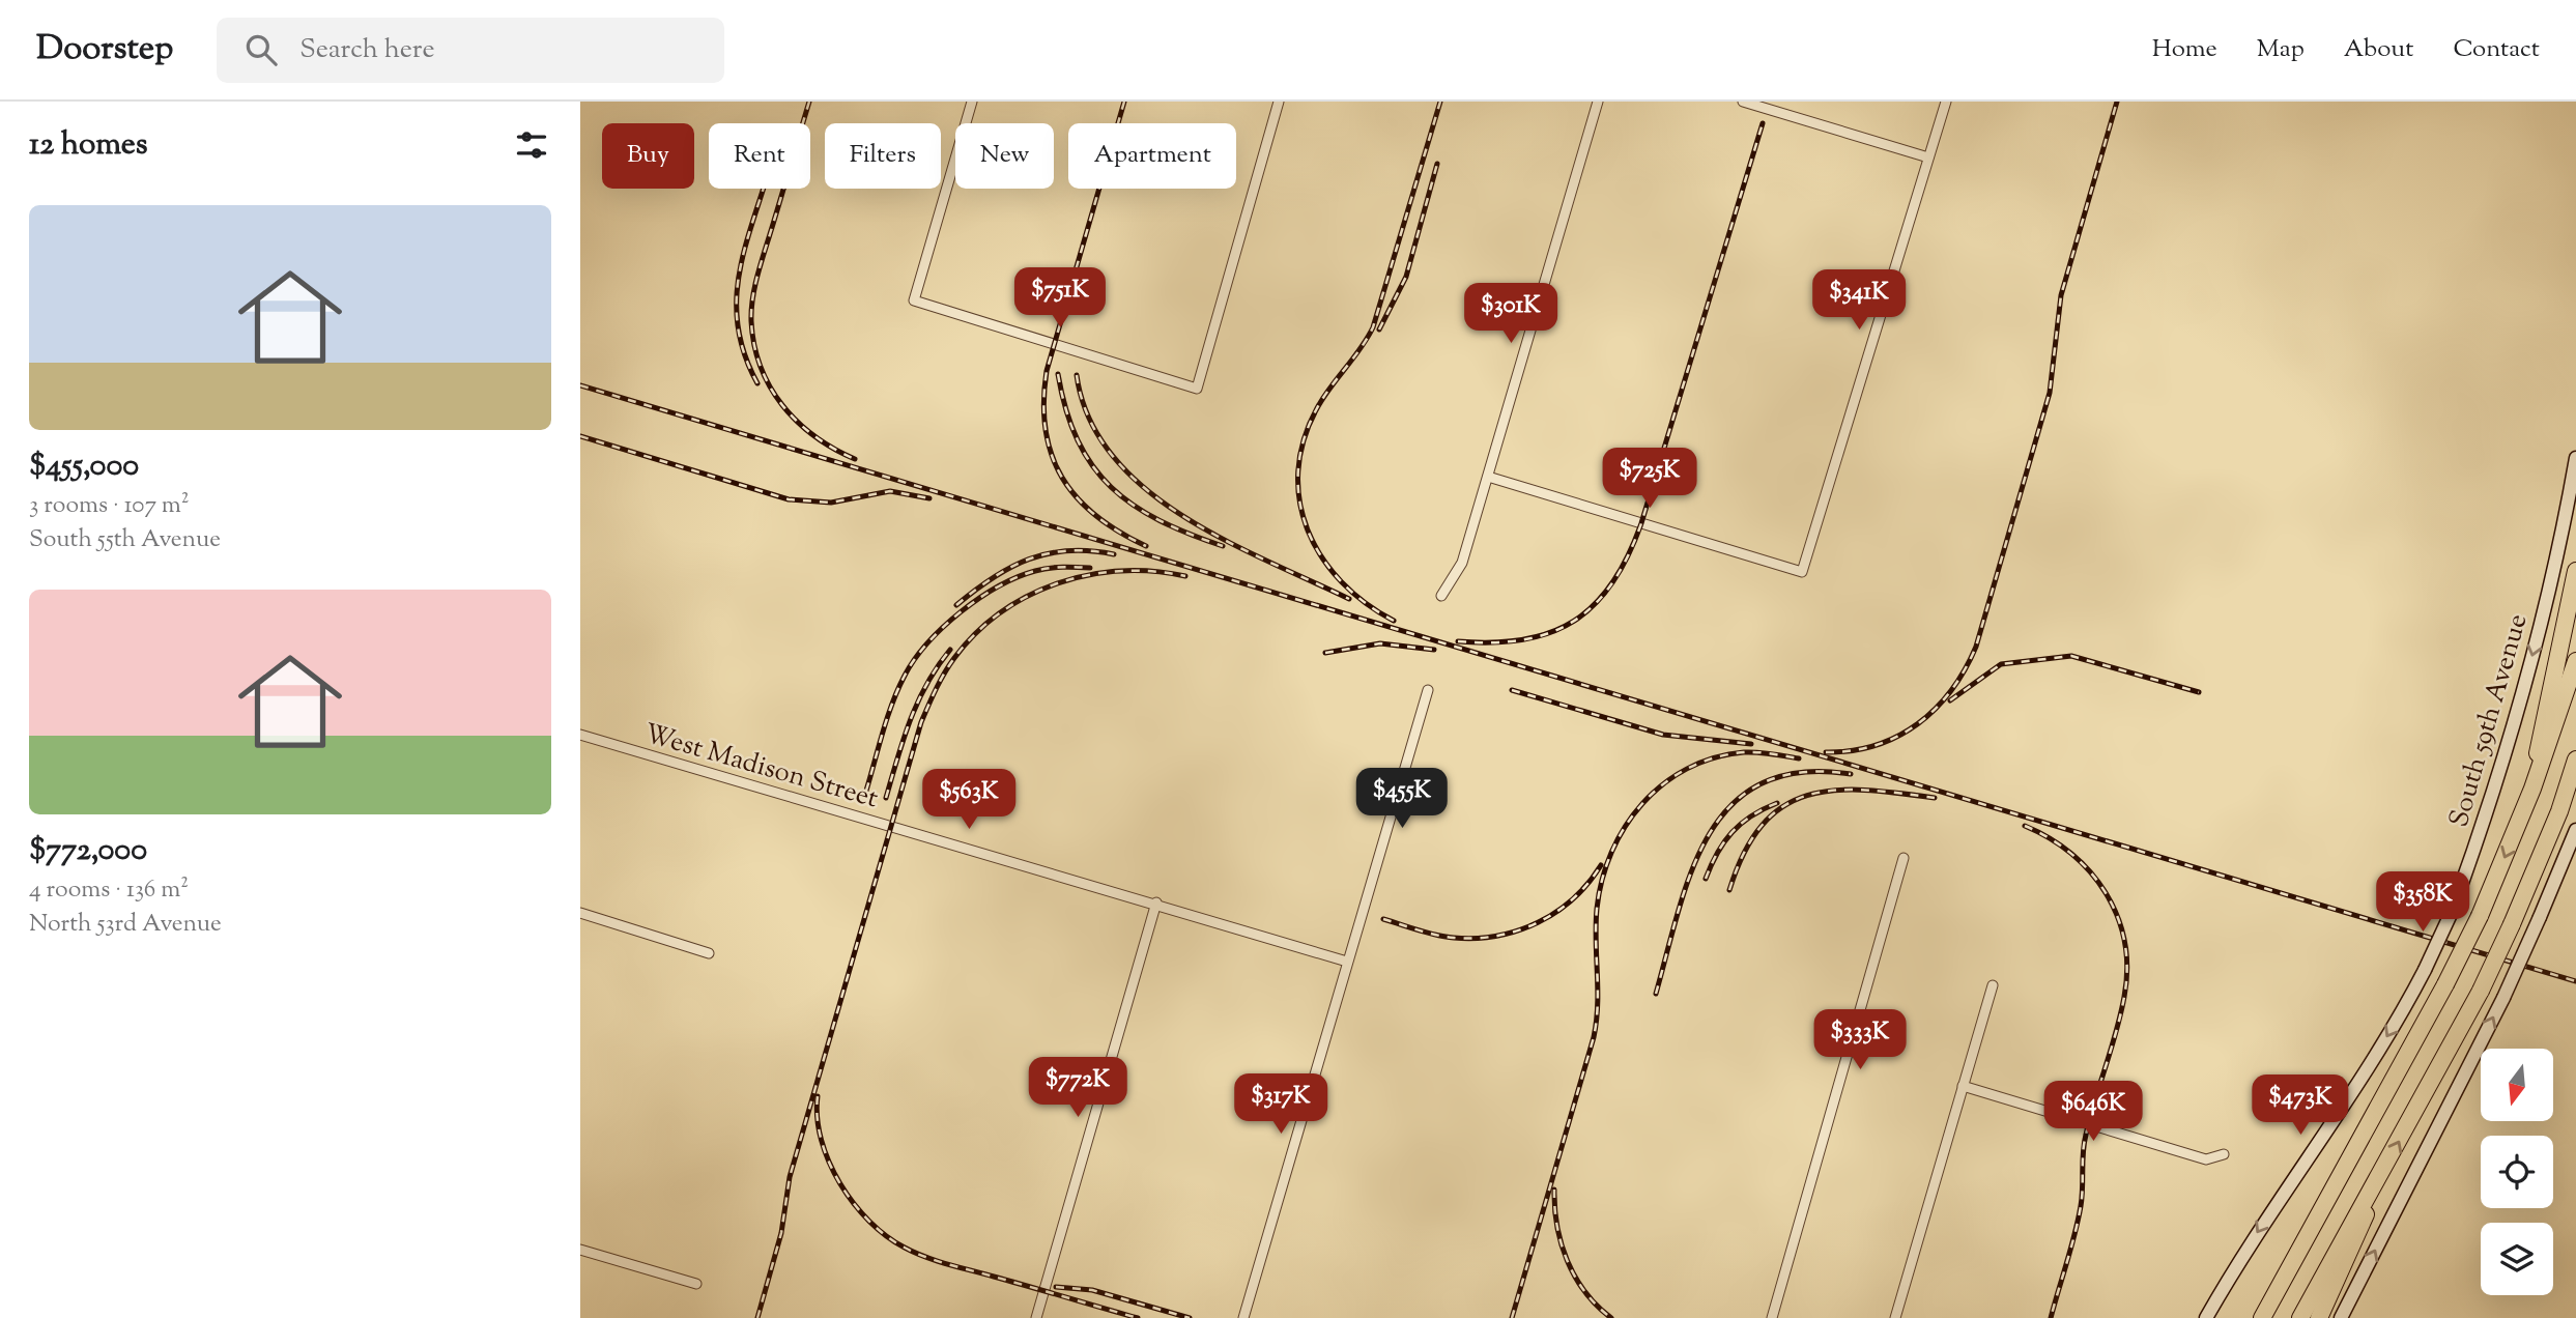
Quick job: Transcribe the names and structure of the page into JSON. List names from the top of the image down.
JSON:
{
  "streets": {
    "main road": ["South 59th Avenue"],
    "street": ["West Madison Street"]
  },
  "north": "bottom",
  "page": {
    "header": "Doorstep",
    "search": "Search here",
    "nav": [
      "Home",
      "Map",
      "About",
      "Contact"
    ],
    "heading": "12 homes",
    "chip": [
      "Buy",
      "Rent",
      "Filters",
      "New",
      "Apartment"
    ],
    "list": [
      {
        "name": "$455,000",
        "note": "3 rooms · 107 m² · South 55th Avenue"
      },
      {
        "name": "$772,000",
        "note": "4 rooms · 136 m² · North 53rd Avenue"
      }
    ],
    "price": [
      "$751K",
      "$341K",
      "$301K",
      "$725K",
      "$455K",
      "$563K",
      "$358K",
      "$333K",
      "$772K",
      "$317K",
      "$473K",
      "$646K"
    ]
  }
}
